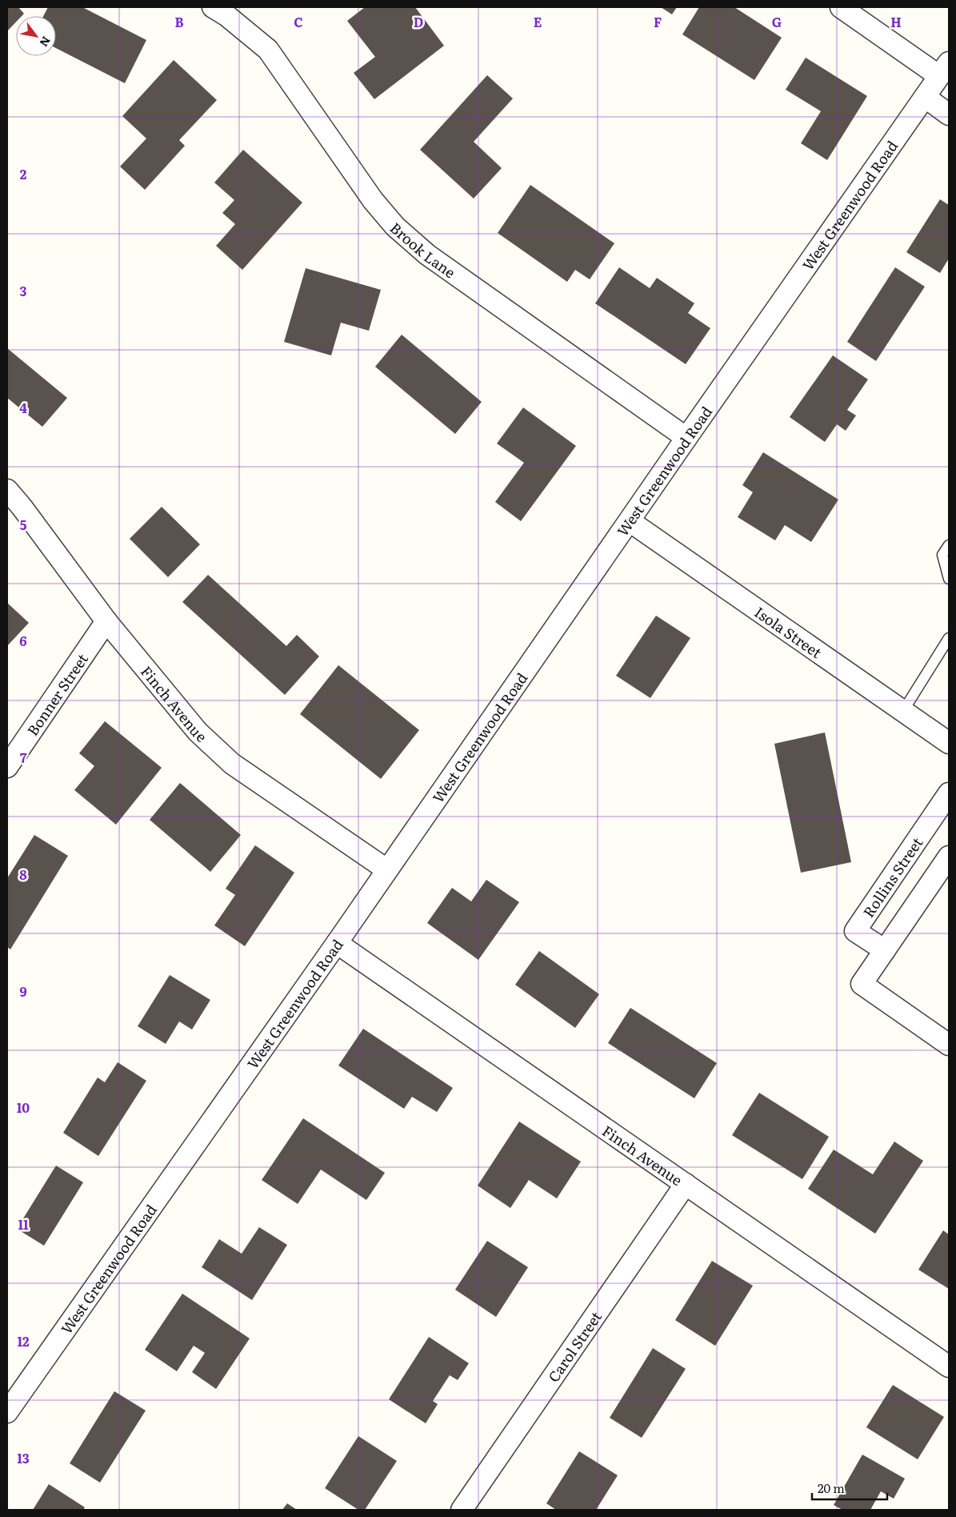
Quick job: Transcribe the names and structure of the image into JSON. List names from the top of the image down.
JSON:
{
  "streets": {
    "street": [
      "West Greenwood Road",
      "Brook Lane",
      "Isola Street",
      "Bonner Street",
      "Finch Avenue",
      "Rollins Street",
      "Carol Street"
    ]
  },
  "crossings": [
    ["West Greenwood Road", "Brook Lane"],
    ["West Greenwood Road", "Isola Street"],
    ["West Greenwood Road", "Finch Avenue"],
    ["Bonner Street", "Finch Avenue"],
    ["Finch Avenue", "Carol Street"]
  ],
  "scale_bar": "20 m",
  "north": "bottom right",
  "grid": {
    "columns": [
      "B",
      "C",
      "D",
      "E",
      "F",
      "G",
      "H"
    ],
    "rows": [
      "2",
      "3",
      "4",
      "5",
      "6",
      "7",
      "8",
      "9",
      "10",
      "11",
      "12",
      "13"
    ]
  }
}
